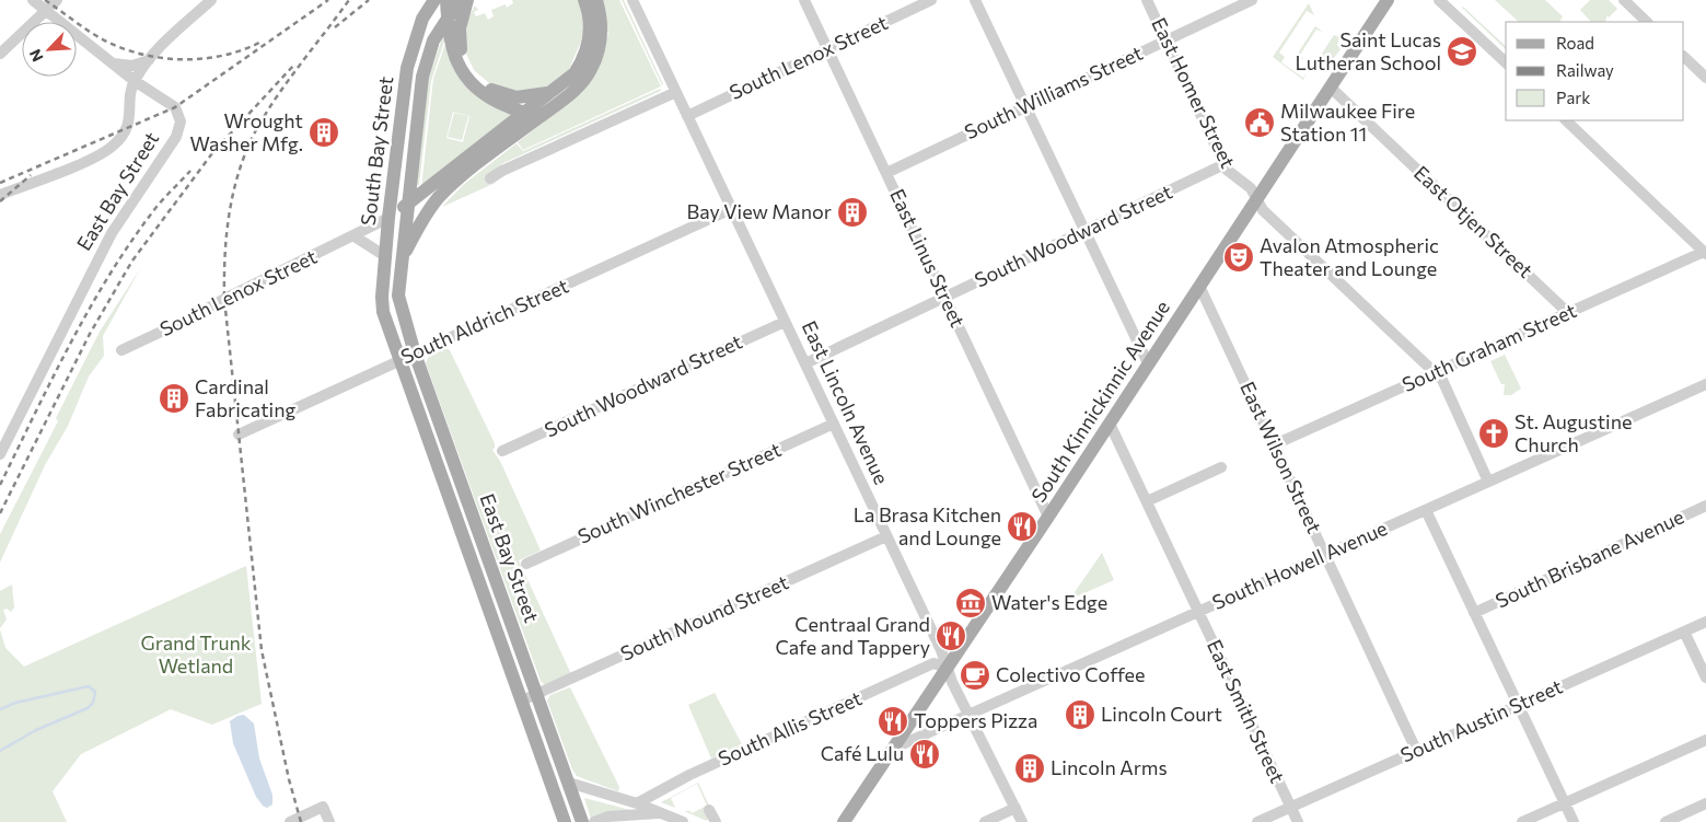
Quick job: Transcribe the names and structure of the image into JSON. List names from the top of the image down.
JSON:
{
  "streets": {
    "main road": ["South Bay Street", "East Bay Street", "South Kinnickinnic Avenue"],
    "street": [
      "South Lenox Street",
      "South Williams Street",
      "East Homer Street",
      "East Otjen Street",
      "South Woodward Street",
      "East Linus Street",
      "South Aldrich Street",
      "South Graham Street",
      "East Lincoln Avenue",
      "East Wilson Street",
      "South Winchester Street",
      "South Brisbane Avenue",
      "South Howell Avenue",
      "South Mound Street",
      "East Smith Street",
      "South Austin Street",
      "South Allis Street"
    ]
  },
  "crossings": [
    ["South Lenox Street", "South Bay Street"],
    ["South Lenox Street", "East Linus Street"],
    ["South Lenox Street", "East Lincoln Avenue"],
    ["South Williams Street", "East Homer Street"],
    ["South Williams Street", "East Linus Street"],
    ["East Homer Street", "South Woodward Street"],
    ["East Homer Street", "South Graham Street"],
    ["East Homer Street", "South Kinnickinnic Avenue"],
    ["East Homer Street", "South Howell Avenue"],
    ["South Bay Street", "East Bay Street"],
    ["East Bay Street", "South Aldrich Street"],
    ["East Bay Street", "South Mound Street"],
    ["East Otjen Street", "South Graham Street"],
    ["East Otjen Street", "South Kinnickinnic Avenue"],
    ["South Woodward Street", "East Linus Street"],
    ["South Woodward Street", "East Lincoln Avenue"],
    ["East Linus Street", "South Kinnickinnic Avenue"],
    ["South Aldrich Street", "East Lincoln Avenue"],
    ["South Graham Street", "East Wilson Street"],
    ["South Kinnickinnic Avenue", "East Lincoln Avenue"],
    ["South Kinnickinnic Avenue", "East Wilson Street"],
    ["South Kinnickinnic Avenue", "South Howell Avenue"],
    ["South Kinnickinnic Avenue", "East Smith Street"],
    ["South Kinnickinnic Avenue", "South Allis Street"],
    ["East Lincoln Avenue", "South Winchester Street"],
    ["East Lincoln Avenue", "South Howell Avenue"],
    ["East Lincoln Avenue", "South Mound Street"],
    ["East Lincoln Avenue", "South Allis Street"],
    ["East Wilson Street", "South Howell Avenue"],
    ["East Wilson Street", "South Austin Street"],
    ["South Howell Avenue", "East Smith Street"],
    ["East Smith Street", "South Austin Street"]
  ],
  "parks": ["Grand Trunk Wetland"],
  "places": {
    "school or university": ["Saint Lucas Lutheran School"],
    "public building": ["Milwaukee Fire Station 11"],
    "building": [
      "Wrought Washer Mfg.",
      "Bay View Manor",
      "Cardinal Fabricating",
      "Lincoln Court",
      "Lincoln Arms"
    ],
    "theatre": ["Avalon Atmospheric Theater and Lounge"],
    "church": ["St. Augustine Church"],
    "restaurant": [
      "La Brasa Kitchen and Lounge",
      "Centraal Grand Cafe and Tappery",
      "Toppers Pizza",
      "Café Lulu"
    ],
    "museum": ["Water's Edge"],
    "cafe": ["Colectivo Coffee"]
  },
  "legend": ["Road", "Railway", "Park"],
  "north": "bottom left"
}
